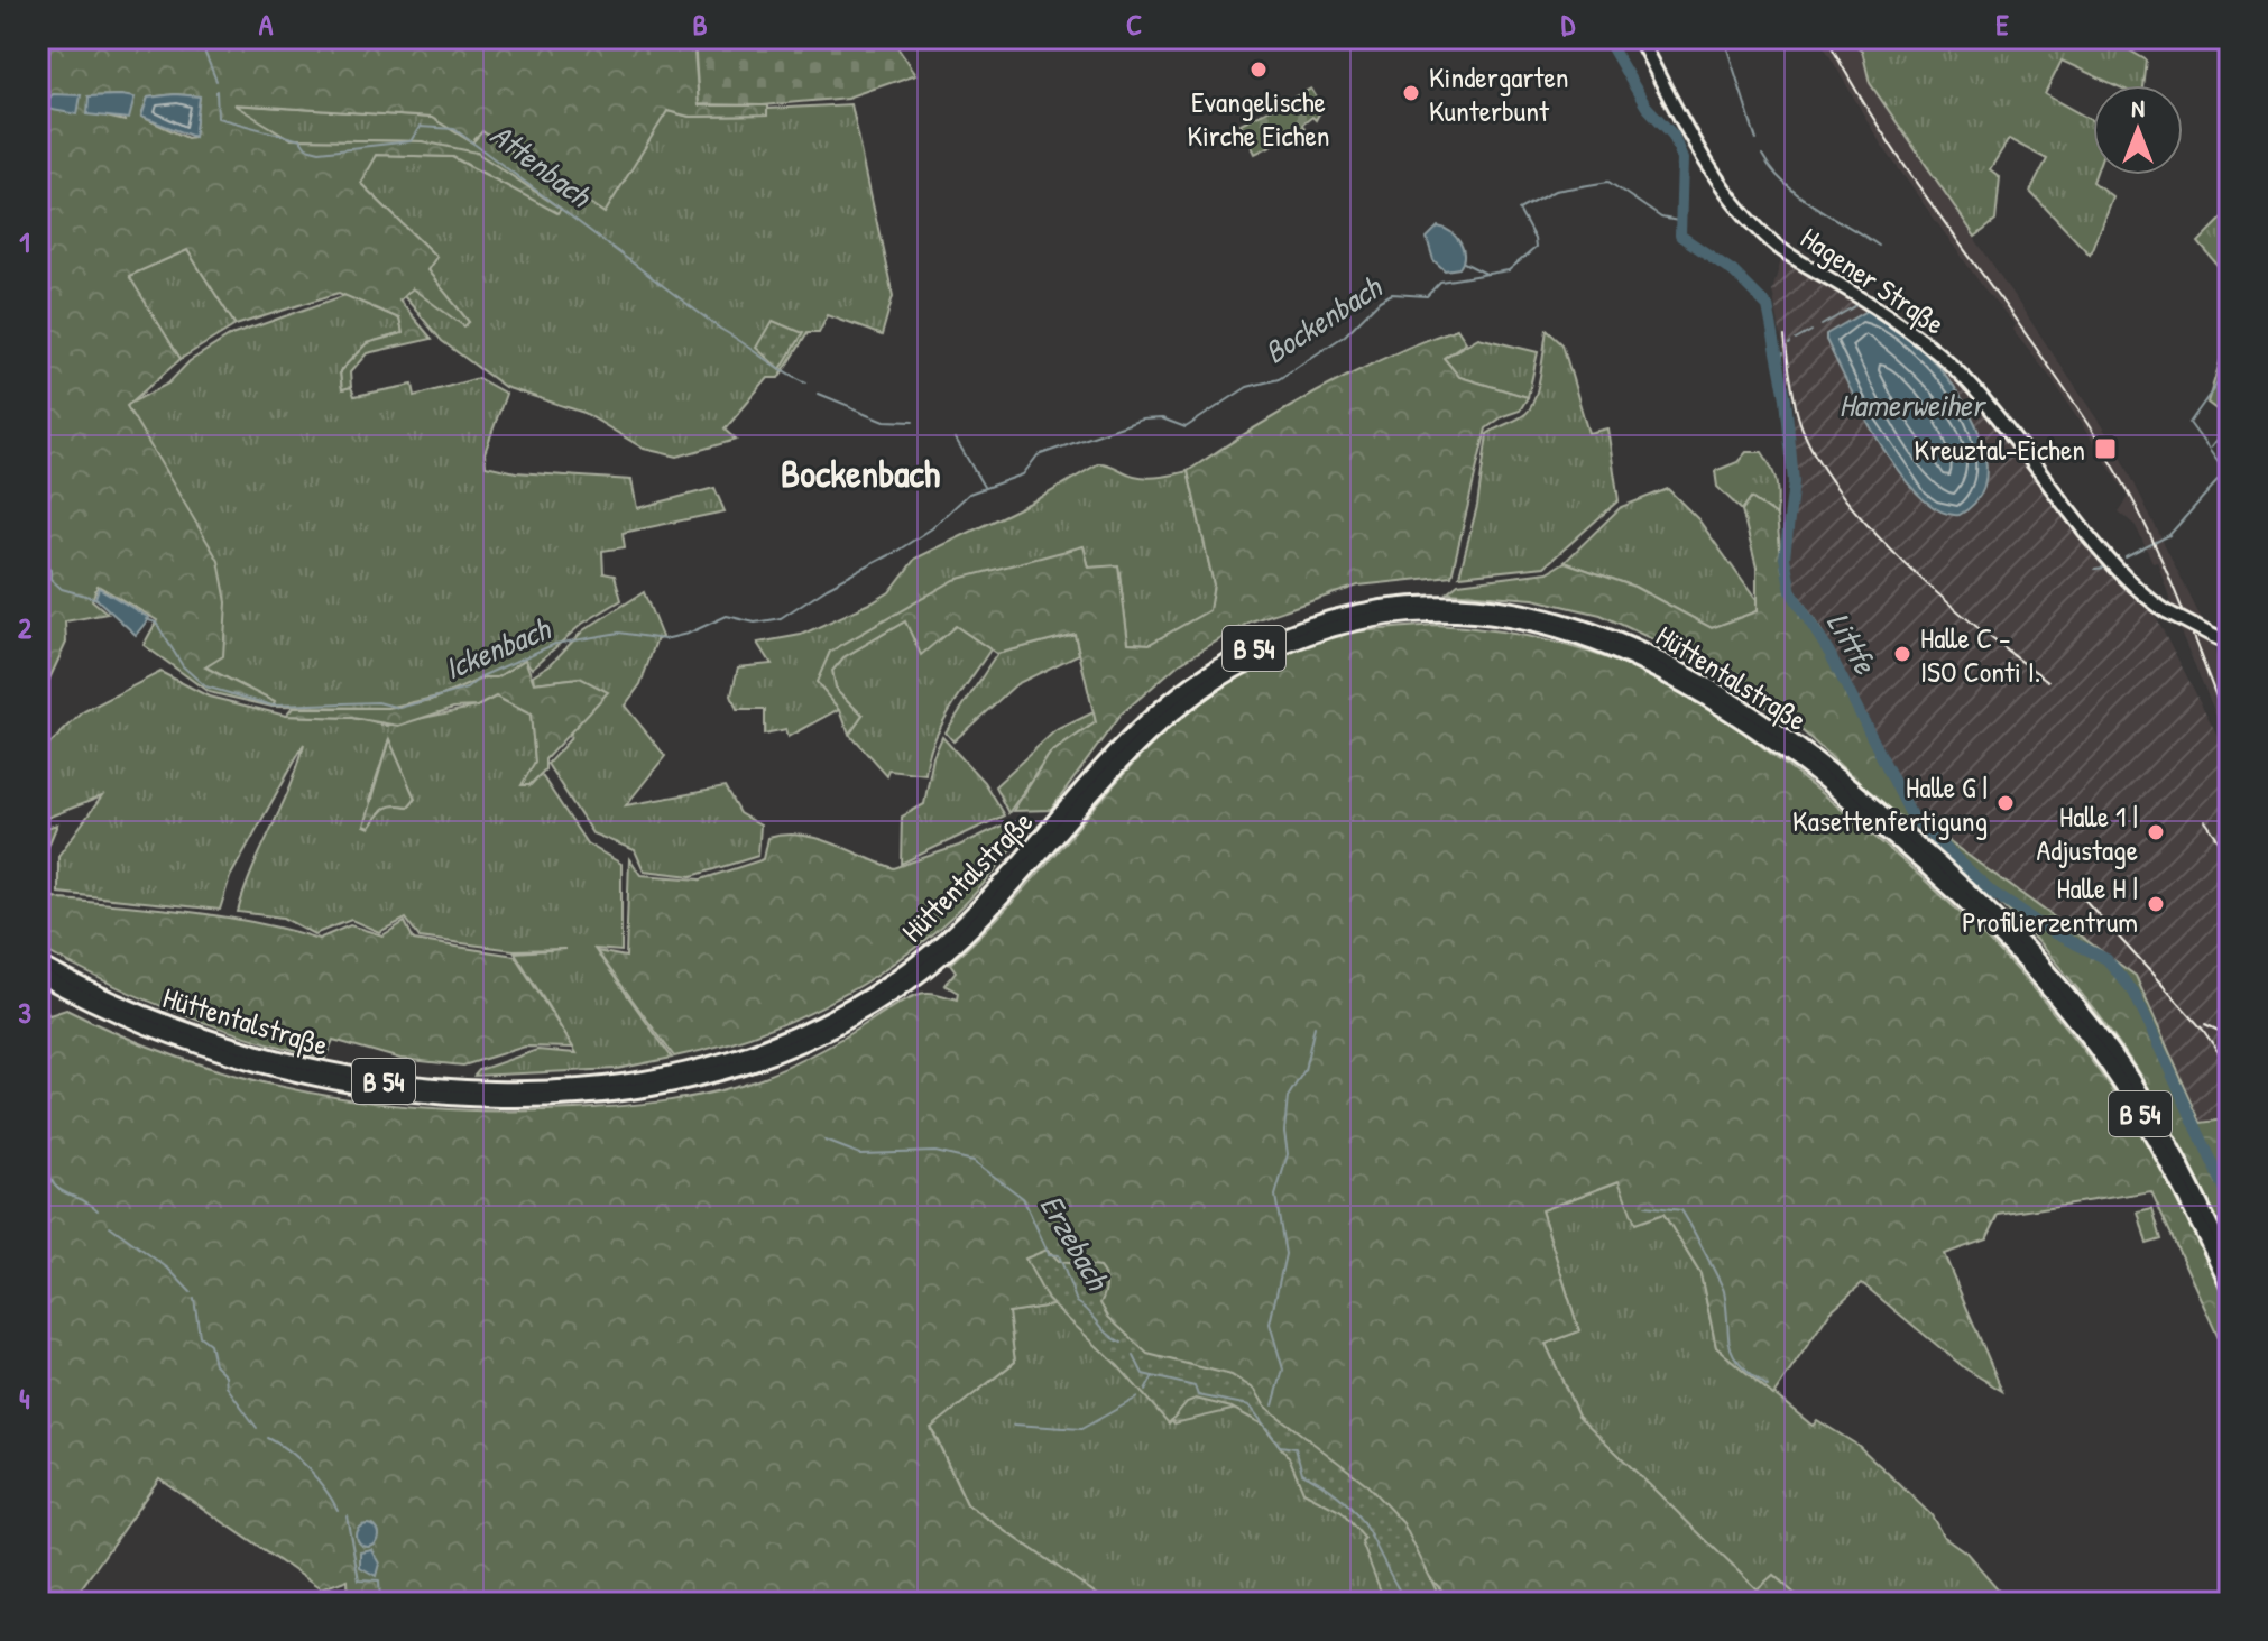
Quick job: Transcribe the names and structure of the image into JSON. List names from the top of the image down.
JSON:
{
  "streets": {
    "highway": ["B 54", "Hüttentalstraße"],
    "main road": ["Hagener Straße"]
  },
  "crossings": [
    ["B 54", "Hüttentalstraße"]
  ],
  "districts": ["Bockenbach"],
  "water": [
    "Attenbach",
    "Bockenbach",
    "Hamerweiher",
    "Littfe",
    "Ickenbach",
    "Erzebach"
  ],
  "places": {
    "other": [
      "Evangelische Kirche Eichen",
      "Kindergarten Kunterbunt",
      "Halle C - ISO Conti I.",
      "Halle G | Kasettenfertigung",
      "Halle 1 | Adjustage",
      "Halle H | Profilierzentrum"
    ],
    "transit": ["Kreuztal-Eichen"]
  },
  "north": "top",
  "grid": {
    "columns": [
      "A",
      "B",
      "C",
      "D",
      "E"
    ],
    "rows": [
      "1",
      "2",
      "3",
      "4"
    ]
  }
}
